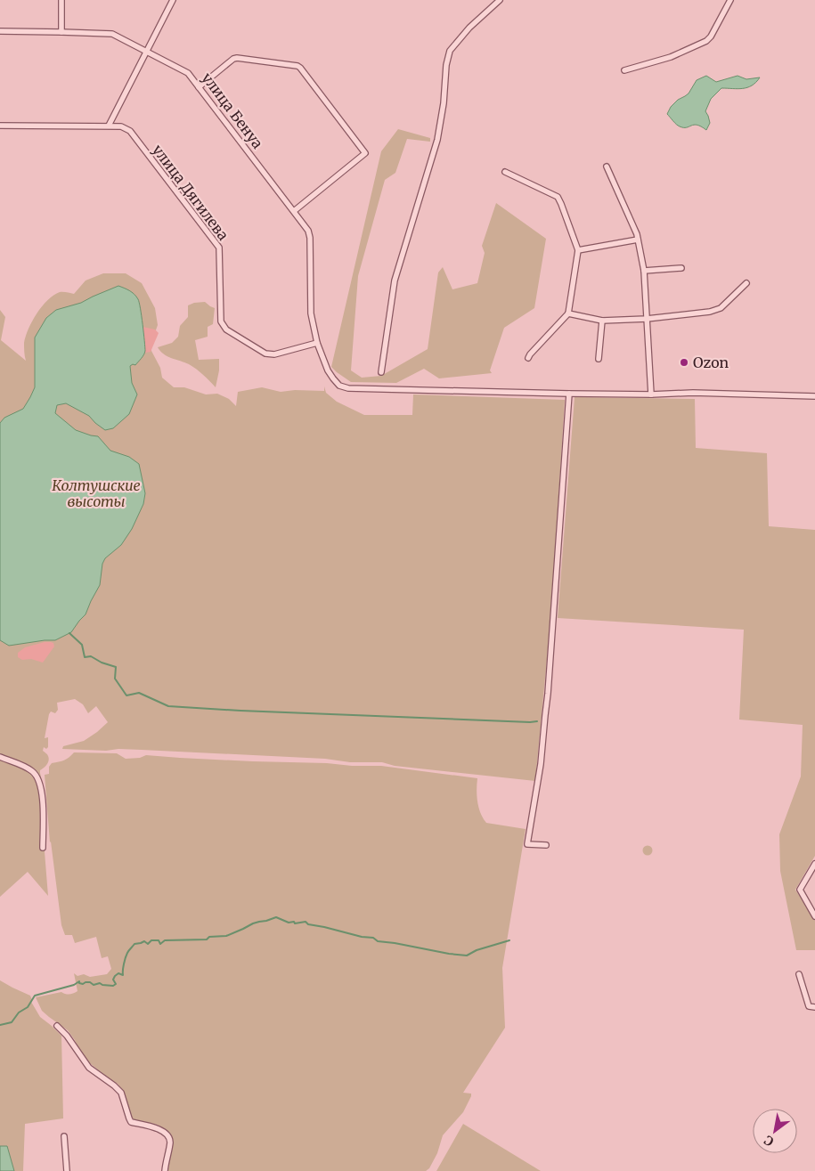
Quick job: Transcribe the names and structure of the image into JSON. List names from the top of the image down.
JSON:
{
  "streets": {
    "street": ["улица Бенуа", "улица Дягилева"]
  },
  "crossings": [
    ["улица Бенуа", "улица Дягилева"]
  ],
  "parks": ["Колтушские высоты"],
  "places": ["Ozon"],
  "north": "bottom left"
}
